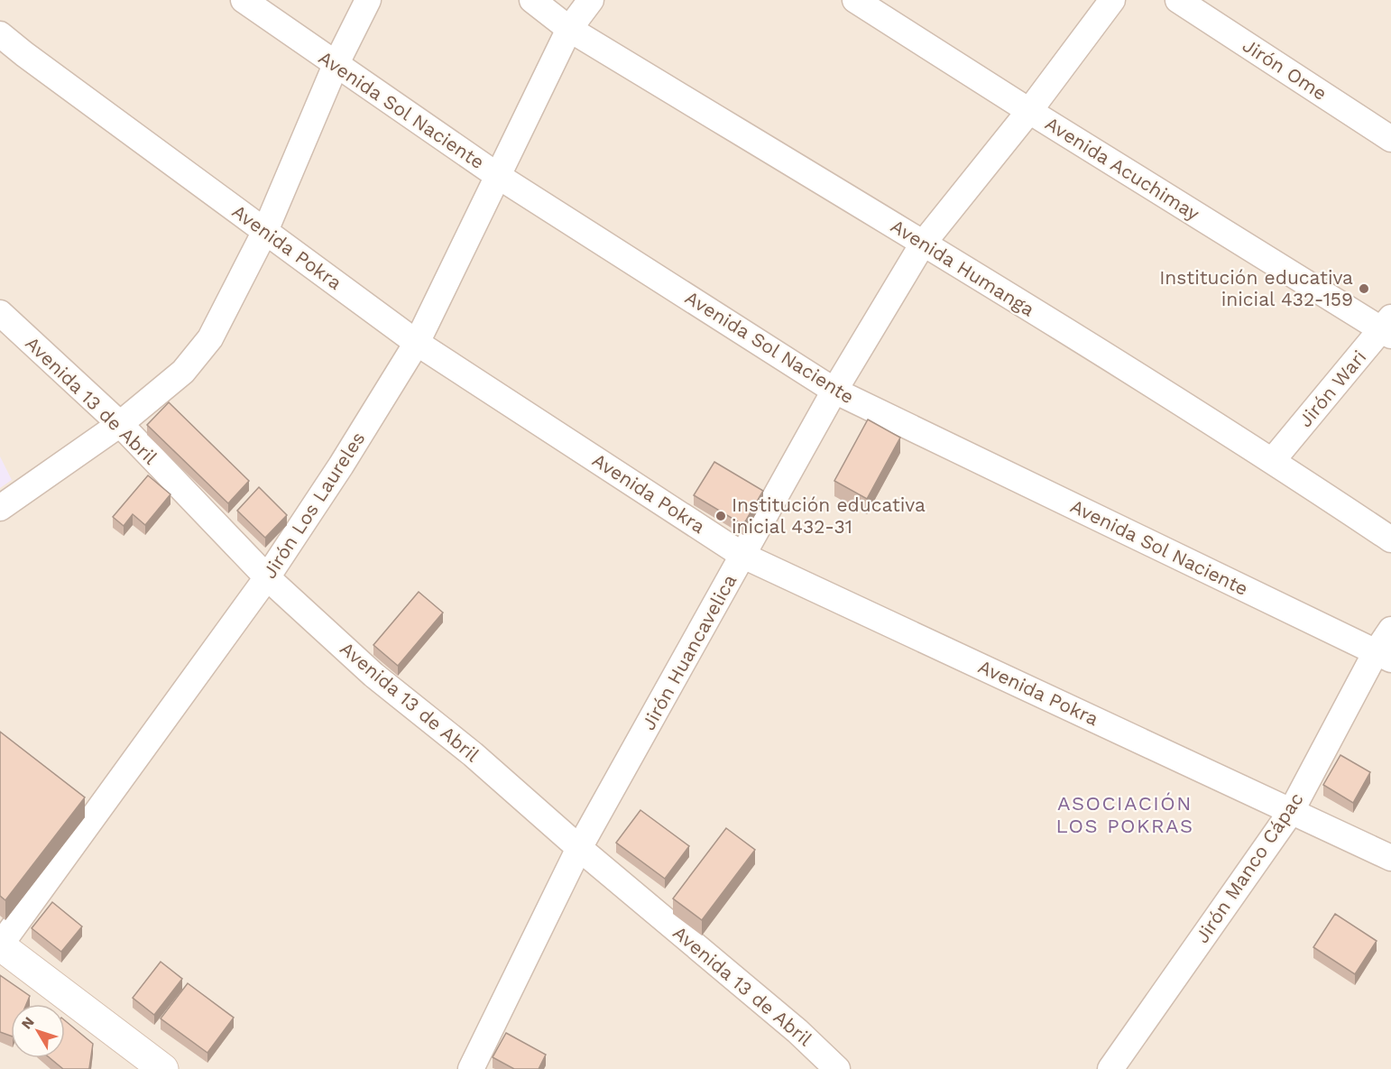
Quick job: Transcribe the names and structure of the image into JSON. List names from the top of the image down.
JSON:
{
  "streets": {
    "street": [
      "Jirón Ome",
      "Avenida Sol Naciente",
      "Avenida Acuchimay",
      "Avenida Pokra",
      "Avenida Humanga",
      "Jirón Wari",
      "Avenida 13 de Abril",
      "Jirón Los Laureles",
      "Jirón Huancavelica",
      "Jirón Manco Cápac"
    ]
  },
  "crossings": [
    ["Avenida Sol Naciente", "Jirón Los Laureles"],
    ["Avenida Sol Naciente", "Jirón Huancavelica"],
    ["Avenida Sol Naciente", "Jirón Manco Cápac"],
    ["Avenida Acuchimay", "Jirón Wari"],
    ["Avenida Acuchimay", "Jirón Huancavelica"],
    ["Avenida Pokra", "Jirón Los Laureles"],
    ["Avenida Pokra", "Jirón Huancavelica"],
    ["Avenida Pokra", "Jirón Manco Cápac"],
    ["Avenida Humanga", "Jirón Wari"],
    ["Avenida Humanga", "Jirón Los Laureles"],
    ["Avenida Humanga", "Jirón Huancavelica"],
    ["Avenida 13 de Abril", "Jirón Los Laureles"],
    ["Avenida 13 de Abril", "Jirón Huancavelica"]
  ],
  "districts": ["ASOCIACIÓN LOS POKRAS"],
  "places": ["Institución educativa inicial 432-159", "Institución educativa inicial 432-31"],
  "north": "top left"
}
